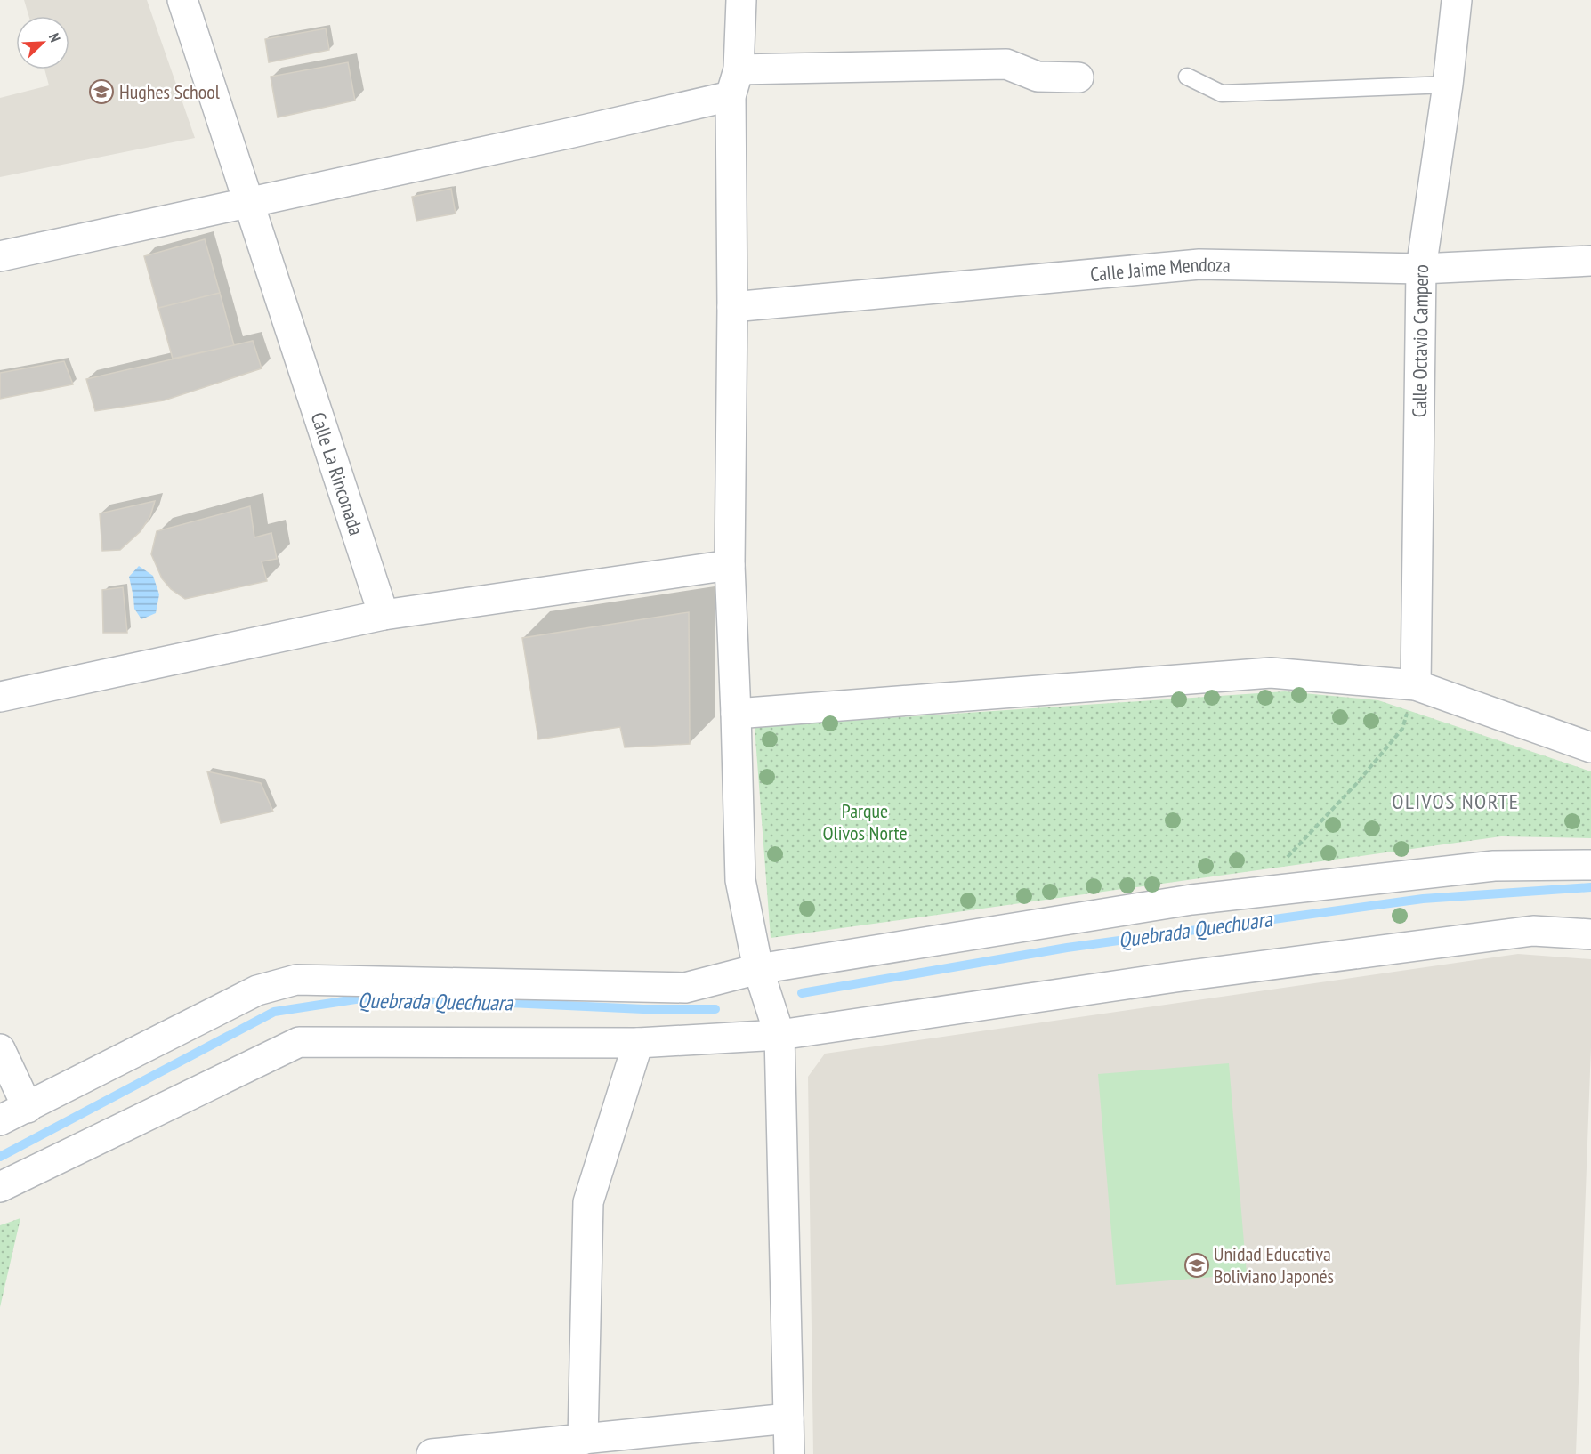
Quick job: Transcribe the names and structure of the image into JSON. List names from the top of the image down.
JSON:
{
  "streets": {
    "street": ["Calle Jaime Mendoza", "Calle Octavio Campero", "Calle La Rinconada"]
  },
  "crossings": [
    ["Calle Jaime Mendoza", "Calle Octavio Campero"]
  ],
  "districts": ["OLIVOS NORTE"],
  "water": ["Quebrada Quechuara"],
  "parks": ["Parque Olivos Norte"],
  "places": {
    "school or university": ["Hughes School", "Unidad Educativa Boliviano Japonés"]
  },
  "north": "top right"
}
